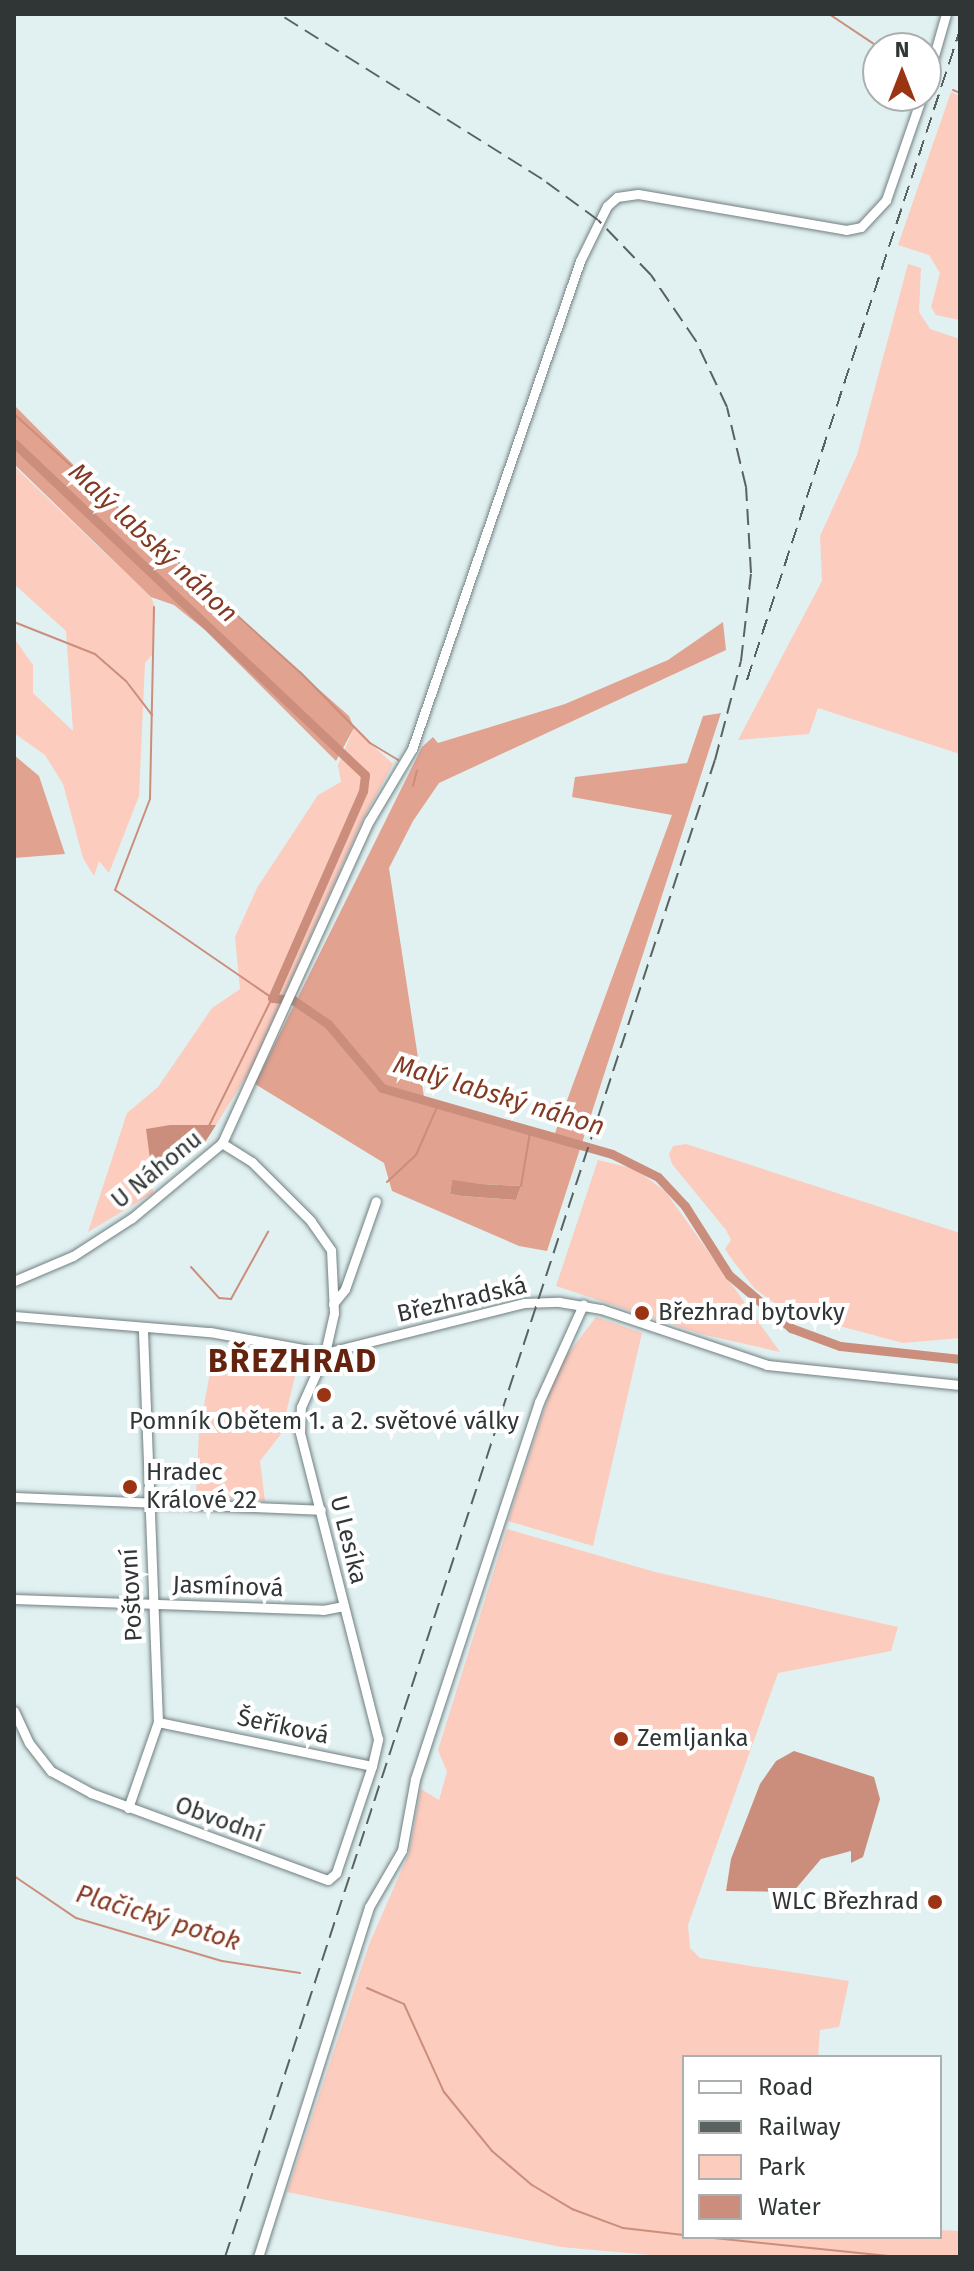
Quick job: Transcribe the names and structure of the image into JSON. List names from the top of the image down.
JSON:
{
  "streets": {
    "street": [
      "U Náhonu",
      "Březhradská",
      "U Lesíka",
      "Jasmínová",
      "Poštovní",
      "Šeříková",
      "Obvodní"
    ]
  },
  "crossings": [
    ["Březhradská", "U Lesíka"],
    ["Březhradská", "Poštovní"],
    ["U Lesíka", "Jasmínová"],
    ["U Lesíka", "Šeříková"],
    ["U Lesíka", "Obvodní"],
    ["Jasmínová", "Poštovní"],
    ["Poštovní", "Šeříková"],
    ["Poštovní", "Obvodní"],
    ["Šeříková", "Obvodní"]
  ],
  "districts": ["BŘEZHRAD"],
  "water": ["Malý labský náhon", "Plačický potok"],
  "places": [
    "Březhrad bytovky",
    "Pomník Obětem 1. a 2. světové války",
    "Hradec Králové 22",
    "Zemljanka",
    "WLC Březhrad"
  ],
  "legend": [
    "Road",
    "Railway",
    "Park",
    "Water"
  ],
  "north": "top"
}
